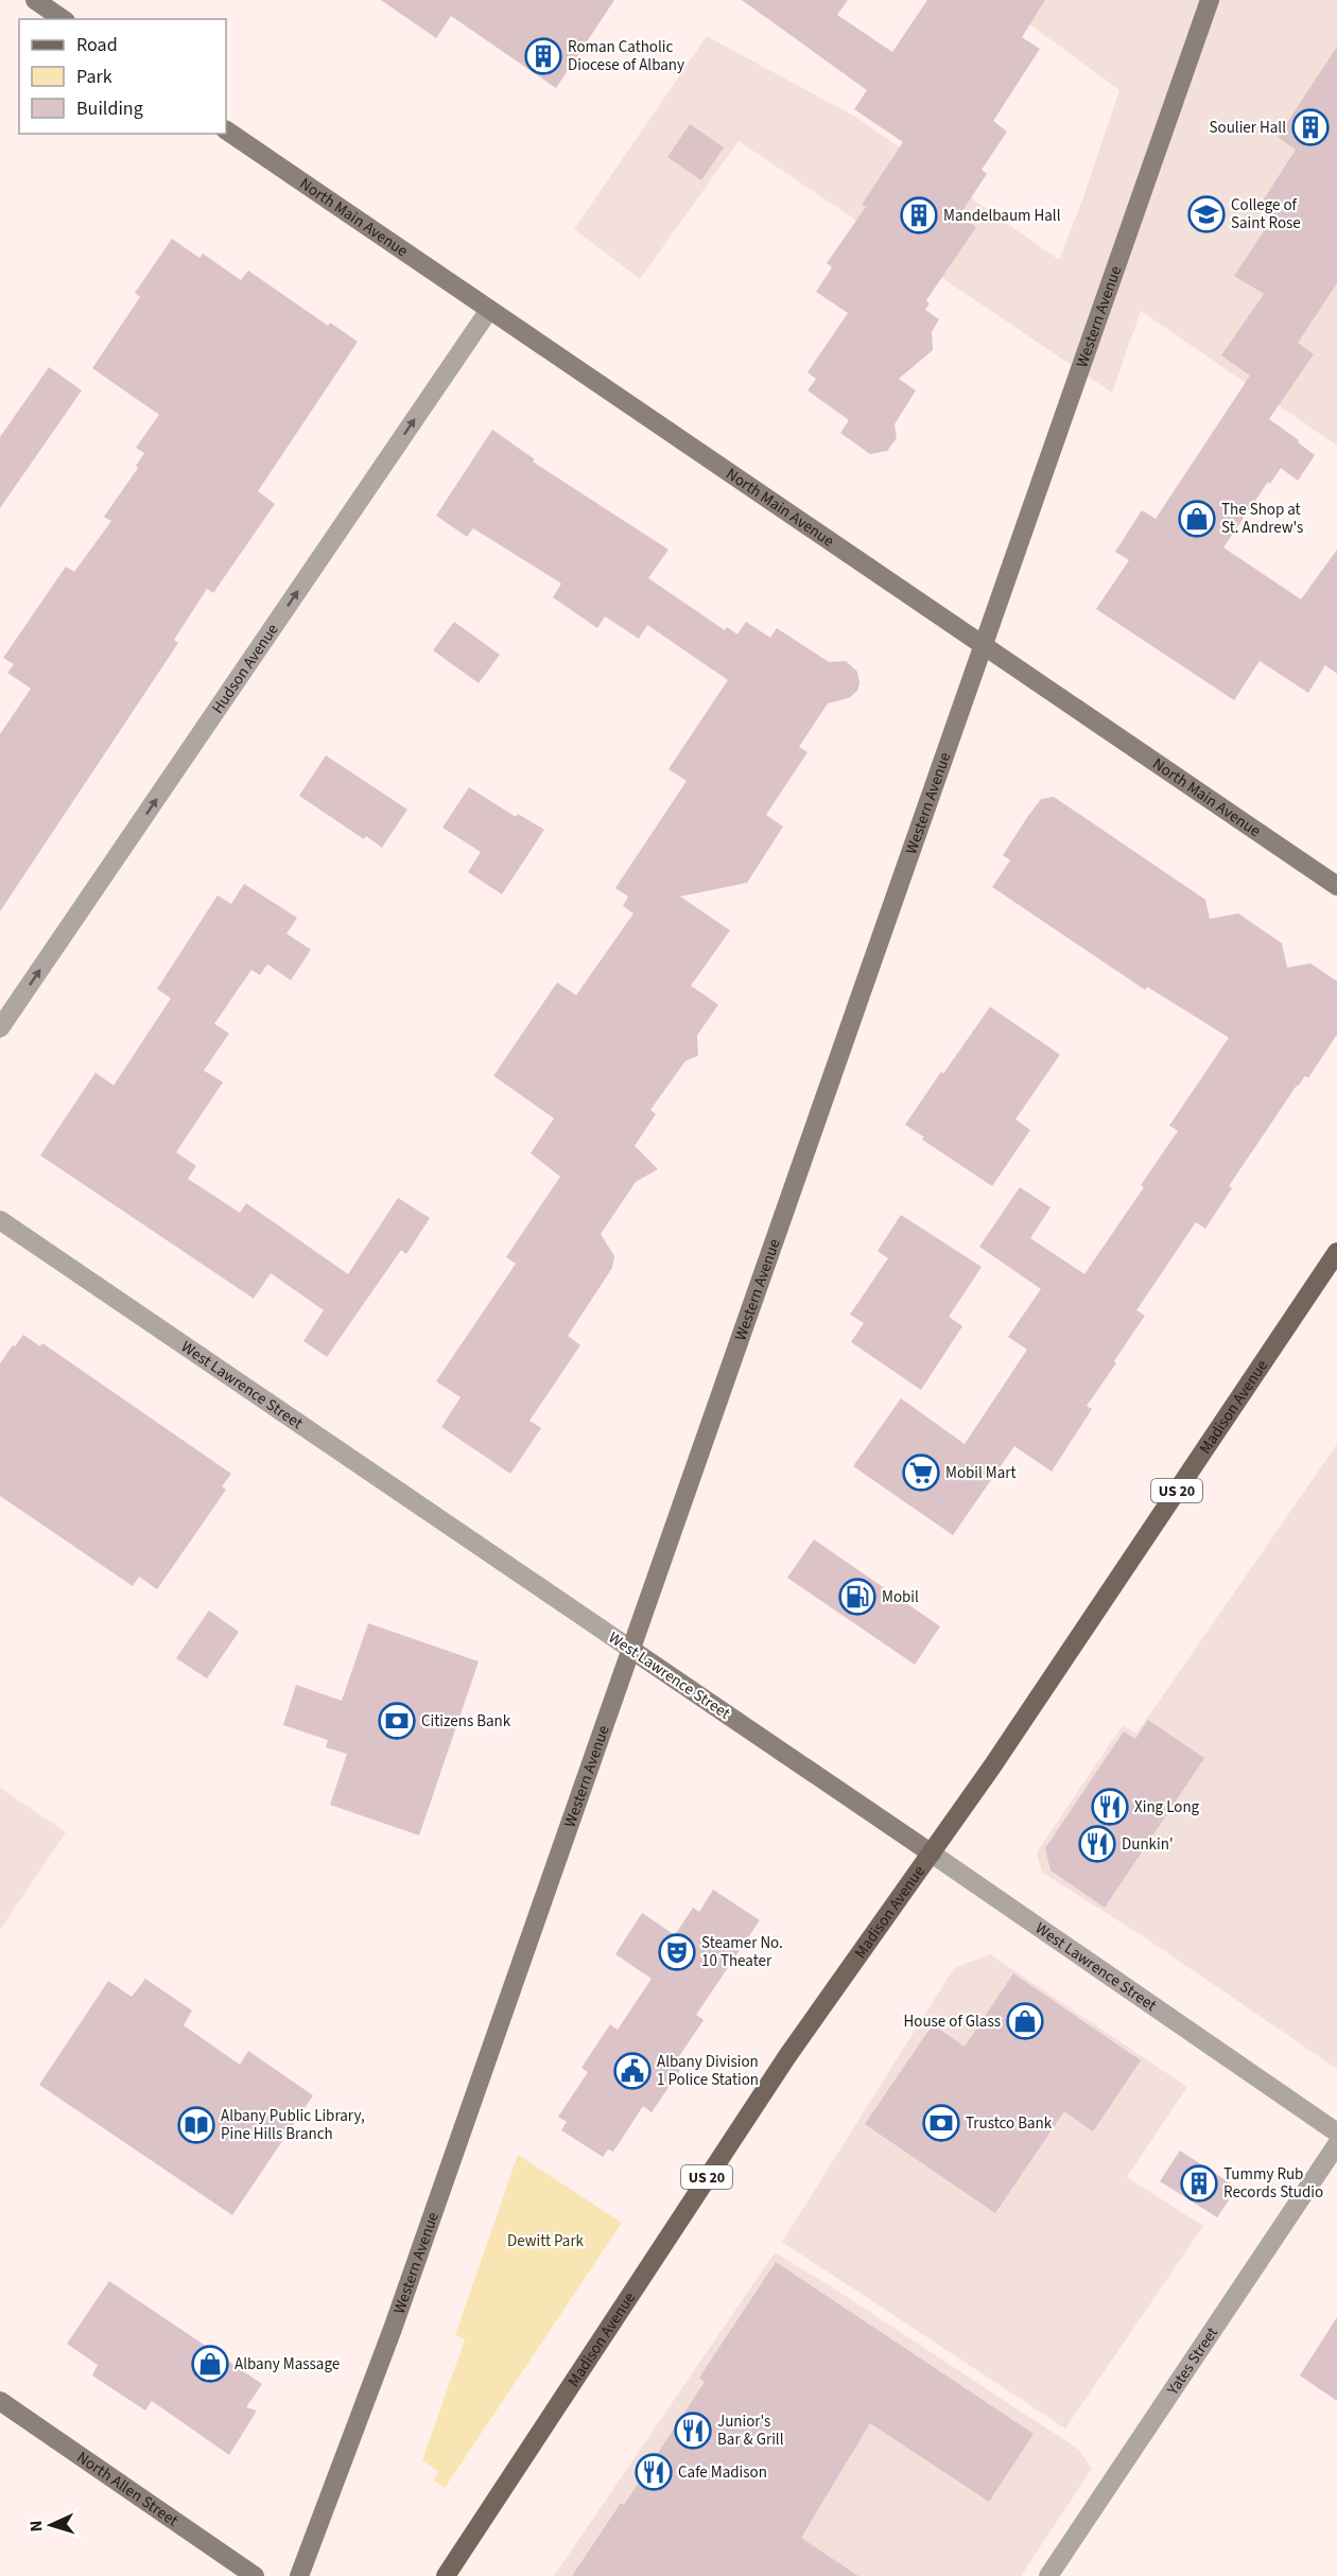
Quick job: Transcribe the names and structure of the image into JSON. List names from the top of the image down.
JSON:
{
  "streets": {
    "main road": ["Madison Avenue", "US 20"],
    "street": [
      "North Main Avenue",
      "Western Avenue",
      "Hudson Avenue",
      "West Lawrence Street",
      "Yates Street",
      "North Allen Street"
    ]
  },
  "crossings": [
    ["North Main Avenue", "Western Avenue"],
    ["North Main Avenue", "Hudson Avenue"],
    ["Western Avenue", "West Lawrence Street"],
    ["West Lawrence Street", "Madison Avenue"]
  ],
  "one_way": ["Hudson Avenue"],
  "parks": ["Dewitt Park"],
  "places": {
    "building": [
      "Roman Catholic Diocese of Albany",
      "Soulier Hall",
      "Mandelbaum Hall",
      "Tummy Rub Records Studio"
    ],
    "school or university": ["College of Saint Rose"],
    "shop": ["The Shop at St. Andrew's", "House of Glass", "Albany Massage"],
    "supermarket": ["Mobil Mart"],
    "fuel station": ["Mobil"],
    "bank": ["Citizens Bank", "Trustco Bank"],
    "restaurant": [
      "Xing Long",
      "Dunkin'",
      "Junior's Bar & Grill",
      "Cafe Madison"
    ],
    "theatre": ["Steamer No. 10 Theater"],
    "public building": ["Albany Division 1 Police Station"],
    "library": ["Albany Public Library, Pine Hills Branch"]
  },
  "legend": ["Road", "Park", "Building"],
  "north": "left"
}
